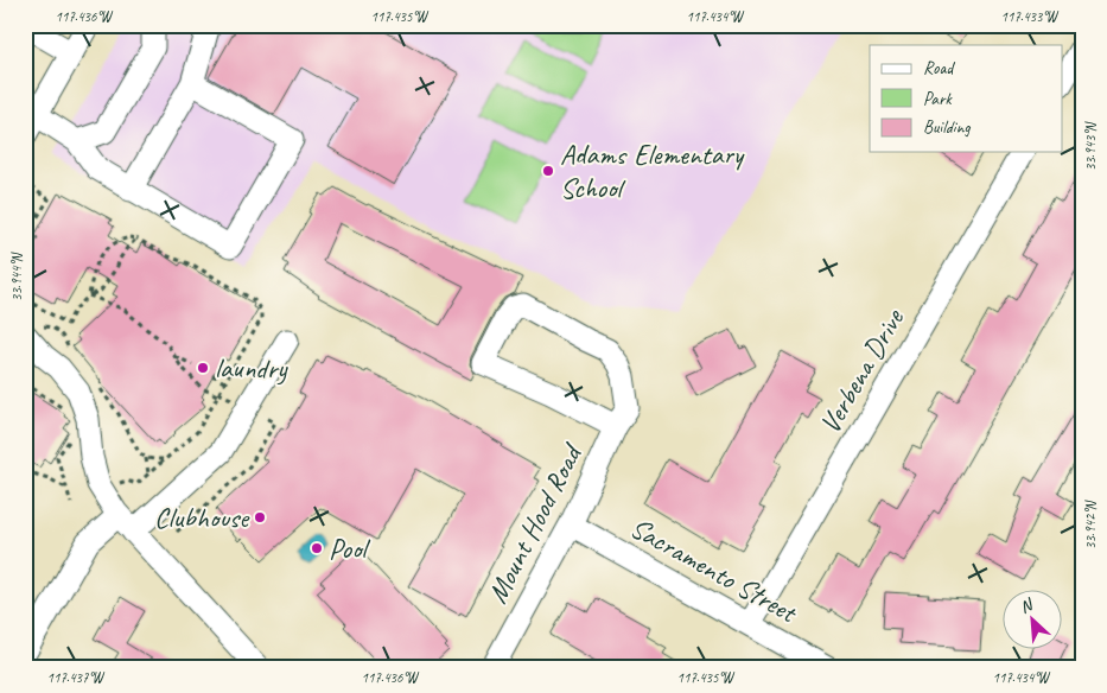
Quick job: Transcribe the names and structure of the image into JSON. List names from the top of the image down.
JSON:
{
  "streets": {
    "street": ["Verbena Drive", "Mount Hood Road", "Sacramento Street"]
  },
  "crossings": [
    ["Verbena Drive", "Sacramento Street"],
    ["Mount Hood Road", "Sacramento Street"]
  ],
  "places": [
    "Adams Elementary School",
    "laundry",
    "Clubhouse",
    "Pool"
  ],
  "legend": ["Road", "Park", "Building"],
  "north": "top left",
  "coordinates": [
    "117.436°W",
    "117.435°W",
    "117.434°W",
    "117.433°W",
    "33.943°N",
    "33.944°N",
    "33.942°N",
    "117.437°W"
  ]
}
